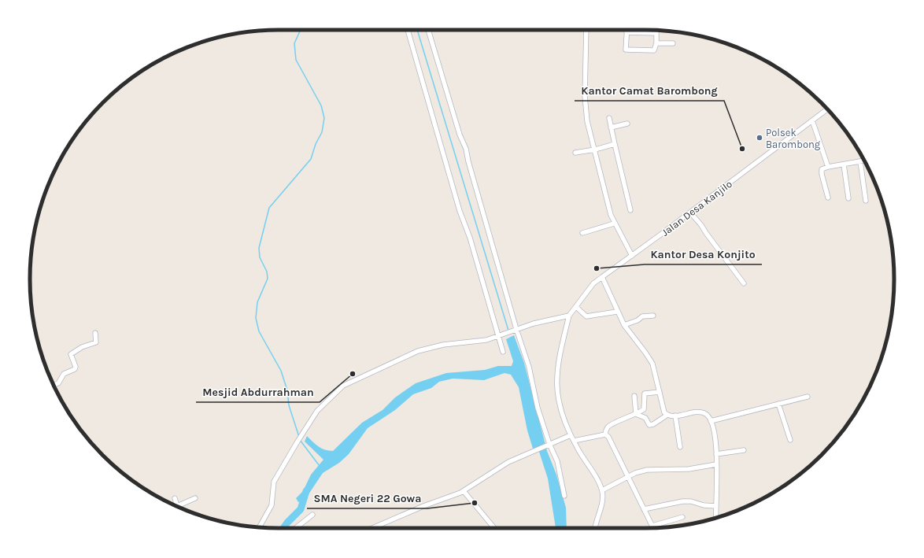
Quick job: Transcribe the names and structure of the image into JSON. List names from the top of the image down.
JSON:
{
  "streets": {
    "street": ["Jalan Desa Kanjilo"]
  },
  "places": [
    "Polsek Barombong",
    "Kantor Camat Barombong",
    "Kantor Desa Konjito",
    "Mesjid Abdurrahman",
    "SMA Negeri 22 Gowa"
  ]
}
